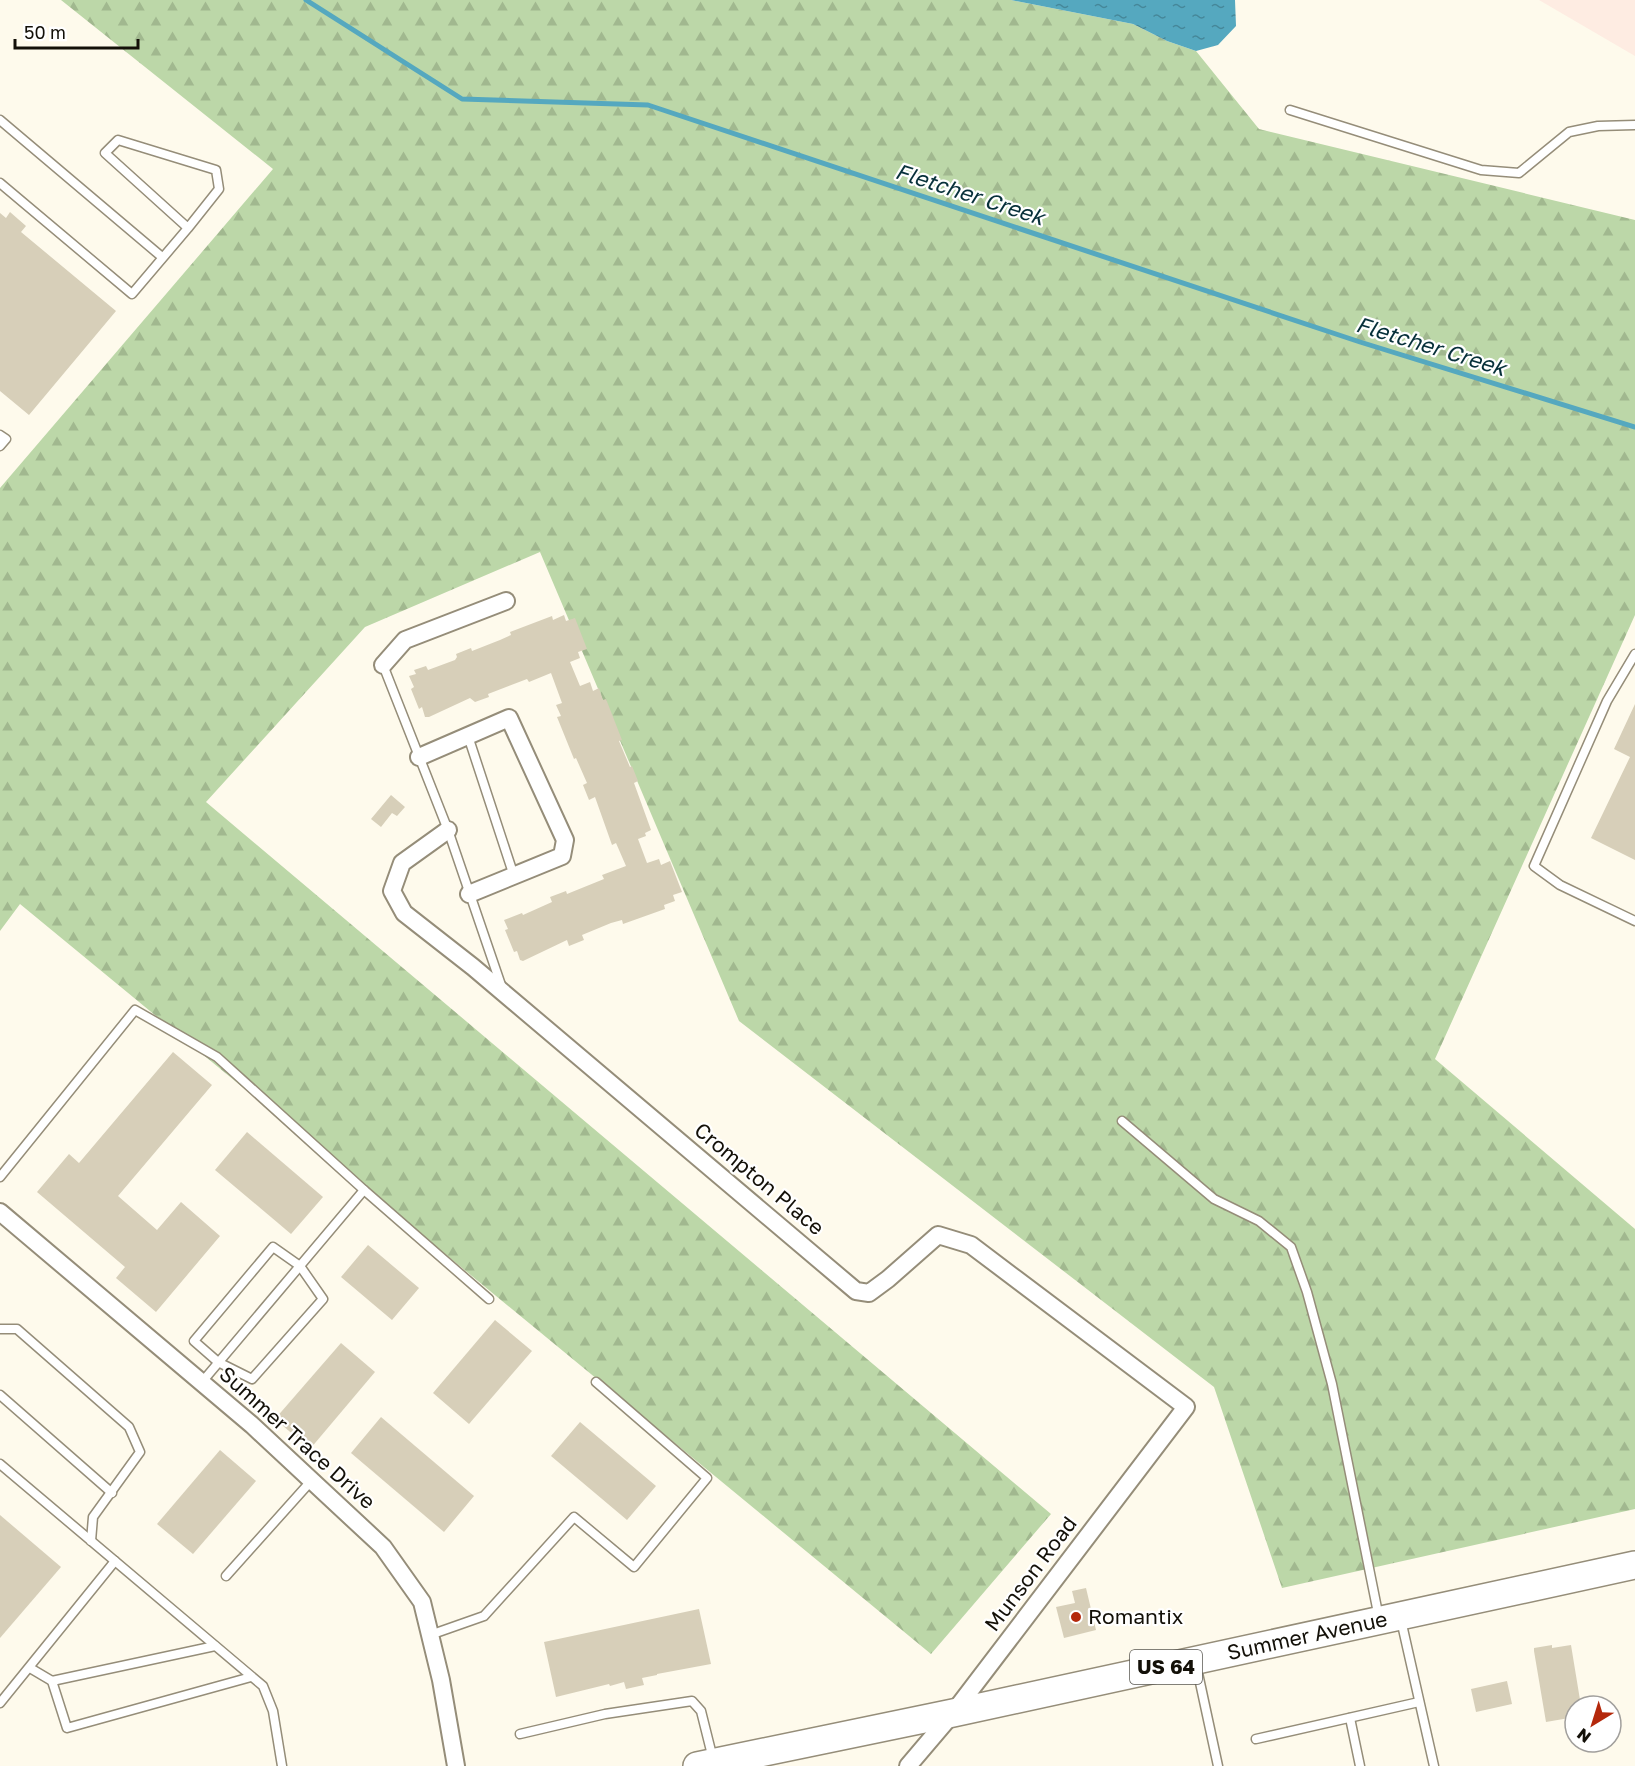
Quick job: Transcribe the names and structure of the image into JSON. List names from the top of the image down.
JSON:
{
  "streets": {
    "main road": ["Summer Avenue", "US 64"],
    "street": ["Crompton Place", "Summer Trace Drive", "Munson Road"]
  },
  "crossings": [
    ["Crompton Place", "Munson Road"],
    ["Munson Road", "Summer Avenue"]
  ],
  "water": ["Fletcher Creek"],
  "places": ["Romantix"],
  "scale_bar": "50 m",
  "north": "bottom left"
}
